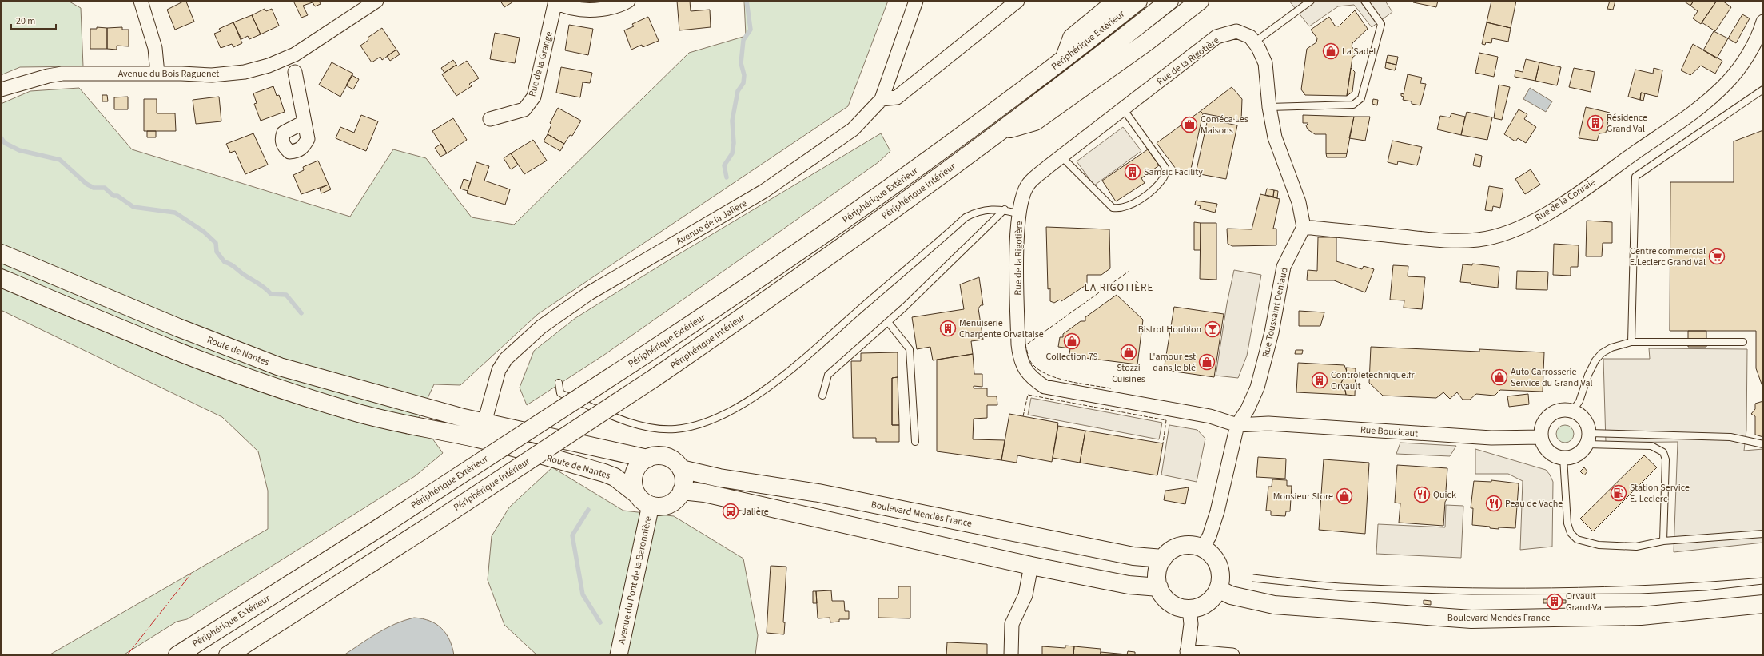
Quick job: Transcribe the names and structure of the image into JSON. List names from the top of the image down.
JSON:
{
  "streets": {
    "main road": [
      "Périphérique Extérieur",
      "Périphérique Intérieur",
      "Route de Nantes",
      "Boulevard Mendès France"
    ],
    "street": [
      "Rue de la Rigotière",
      "Rue de la Grange",
      "Avenue du Bois Raguenet",
      "Rue de la Conraie",
      "Avenue de la Jalière",
      "Rue Toussaint Deniaud",
      "Rue Boucicaut",
      "Avenue du Pont de la Baronnière"
    ]
  },
  "crossings": [
    ["Rue de la Rigotière", "Rue Toussaint Deniaud"],
    ["Rue de la Rigotière", "Rue Boucicaut"],
    ["Rue de la Conraie", "Rue Toussaint Deniaud"],
    ["Avenue de la Jalière", "Route de Nantes"],
    ["Rue Toussaint Deniaud", "Rue Boucicaut"],
    ["Rue Toussaint Deniaud", "Boulevard Mendès France"],
    ["Route de Nantes", "Boulevard Mendès France"],
    ["Route de Nantes", "Avenue du Pont de la Baronnière"],
    ["Boulevard Mendès France", "Avenue du Pont de la Baronnière"]
  ],
  "districts": ["LA RIGOTIÈRE"],
  "places": {
    "shop": [
      "La Sadel",
      "Collection 79",
      "Stozzi Cuisines",
      "L'amour est dans le blé",
      "Auto Carrosserie Service du Grand Val",
      "Monsieur Store"
    ],
    "building": [
      "Résidence Grand Val",
      "Samsic Facility",
      "Menuiserie Charpente Orvaltaise",
      "Controletechnique.fr Orvault",
      "Orvault Grand Val"
    ],
    "office": ["Coméca Les Maisons"],
    "supermarket": ["Centre commercial E.Leclerc Grand Val"],
    "bar": ["Bistrot Houblon"],
    "fuel station": ["Station Service E. Leclerc"],
    "restaurant": ["Quick", "Peau de Vache"],
    "bus stop": ["Jalière"]
  },
  "scale_bar": "20 m"
}
